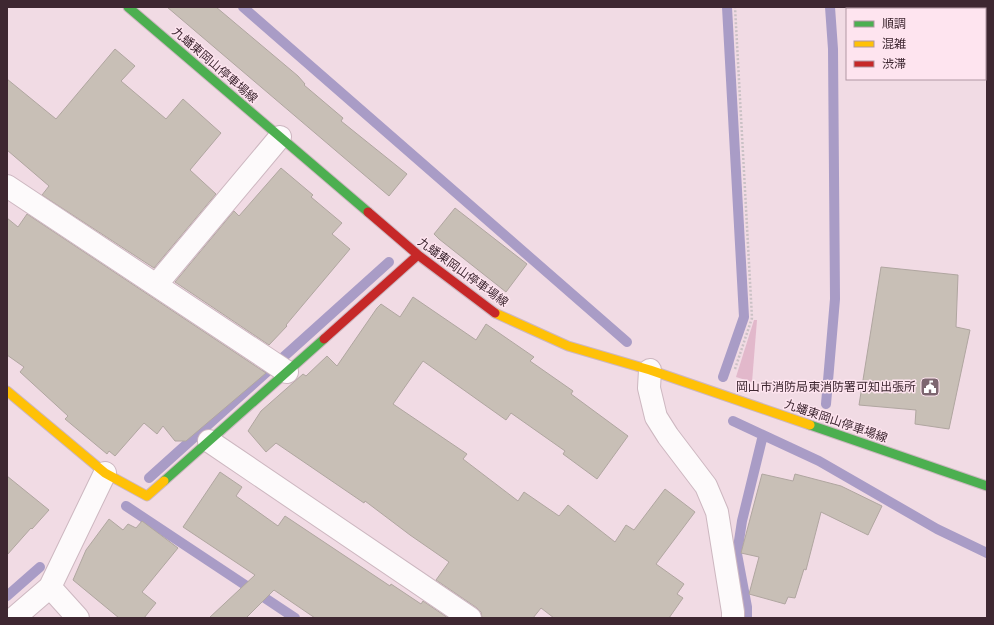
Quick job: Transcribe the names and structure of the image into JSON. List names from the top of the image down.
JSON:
{
  "streets": {
    "main road": ["九蟠東岡山停車場線"]
  },
  "places": {
    "public building": ["岡山市消防局東消防署可知出張所"]
  },
  "legend": ["順調", "混雑", "渋滞"]
}
